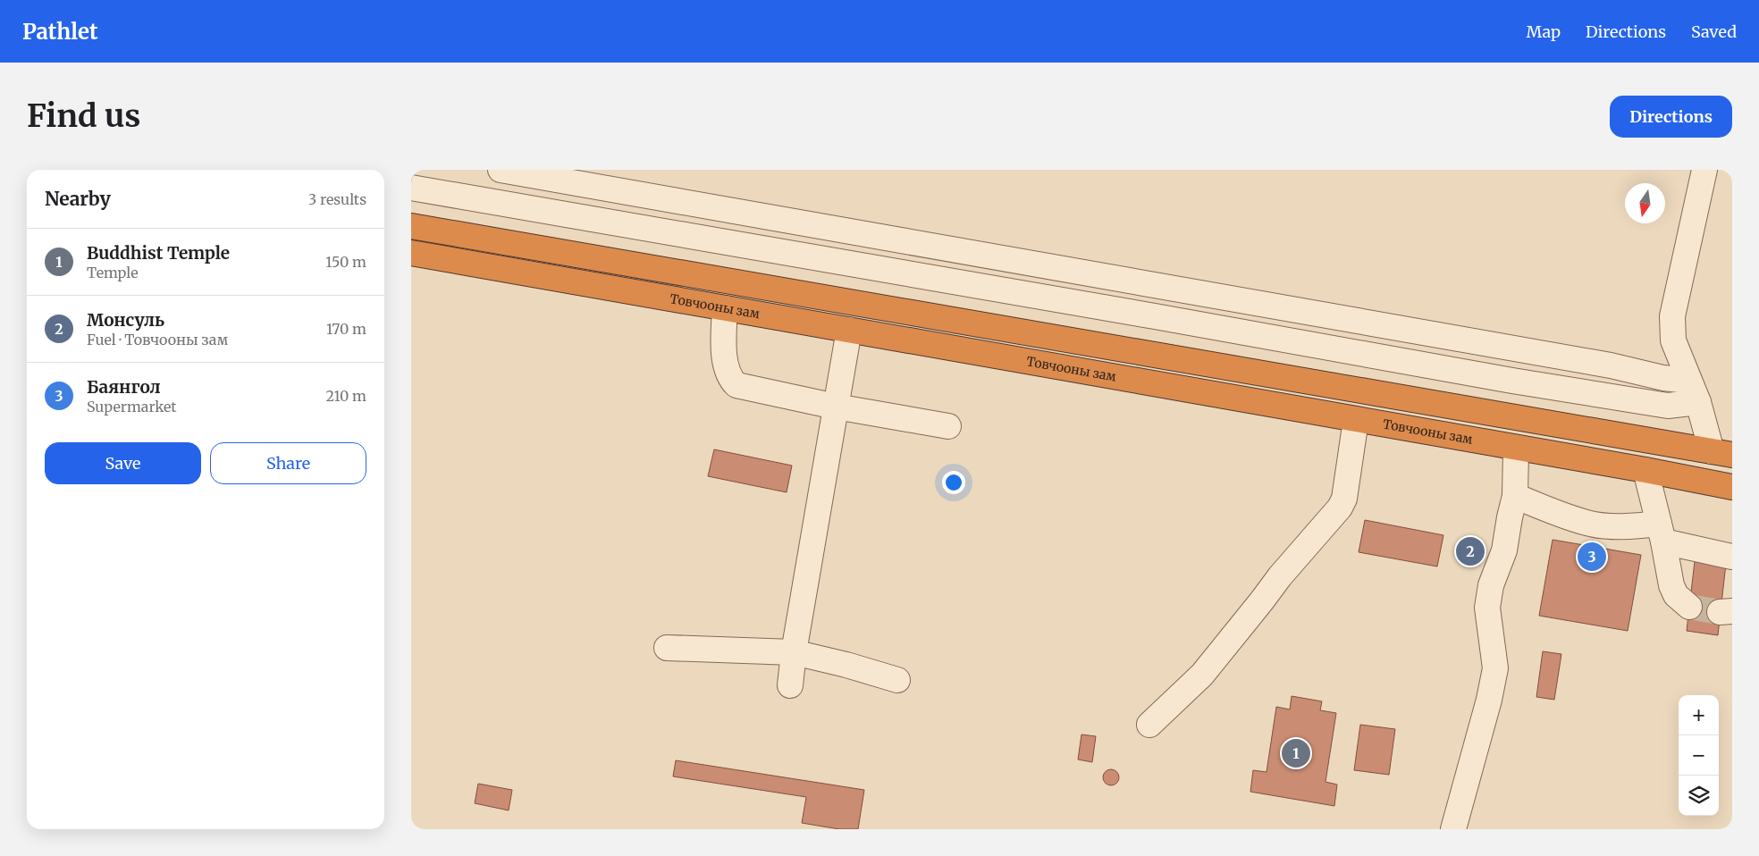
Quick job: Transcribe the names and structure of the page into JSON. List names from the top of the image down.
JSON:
{
  "streets": {
    "highway": ["Товчооны зам"]
  },
  "north": "bottom",
  "page": {
    "header": "Pathlet",
    "nav": ["Map", "Directions", "Saved"],
    "buttons": [
      "Directions",
      ["Save", "Share"]
    ],
    "title": "Find us",
    "heading": ["Nearby", "3 results"],
    "list": [
      {
        "mark": "1",
        "name": "Buddhist Temple",
        "note": "Temple",
        "value": "150 m"
      },
      {
        "mark": "2",
        "name": "Монсуль",
        "note": "Fuel · Товчооны зам",
        "value": "170 m"
      },
      {
        "mark": "3",
        "name": "Баянгол",
        "note": "Supermarket",
        "value": "210 m"
      }
    ],
    "pins": ["2", "3", "1"],
    "map_buttons": ["+", "−"]
  }
}
